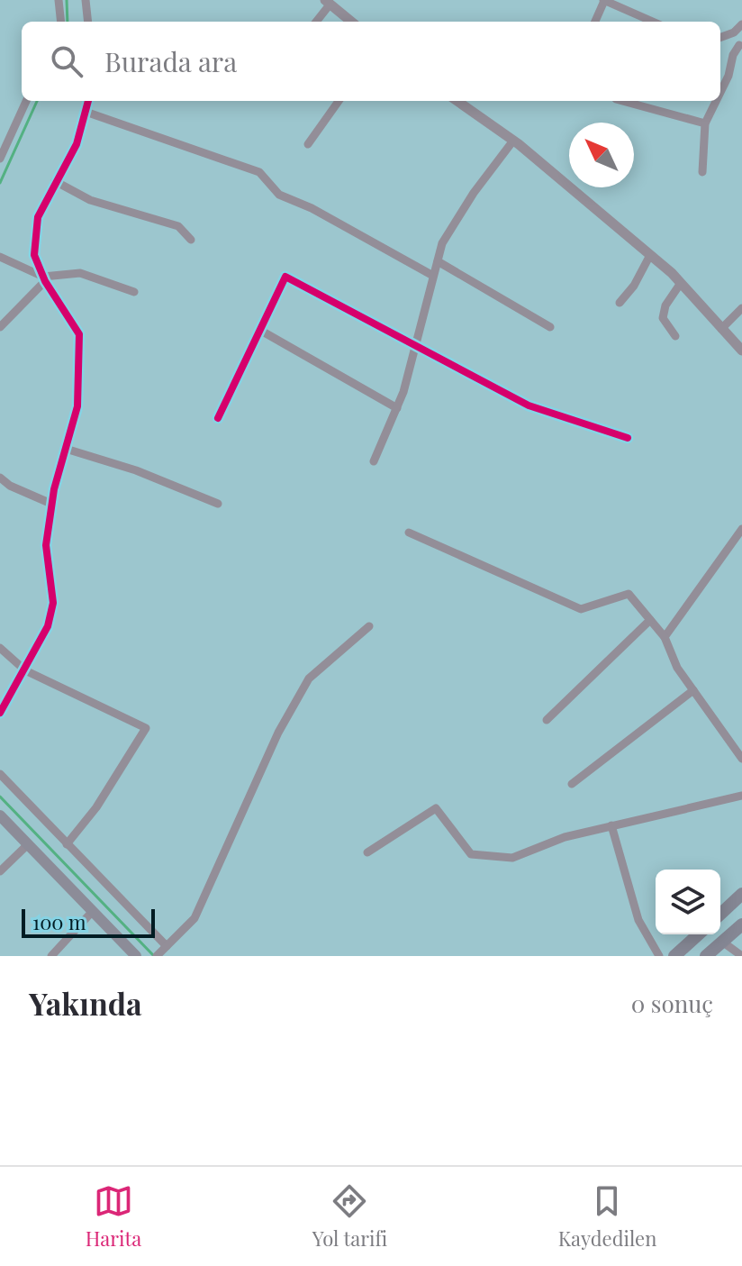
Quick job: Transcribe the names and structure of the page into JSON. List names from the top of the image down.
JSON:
{
  "scale_bar": "100 m",
  "north": "top left",
  "page": {
    "search": "Burada ara",
    "scale": "100 m",
    "heading": ["Yakında", "0 sonuç"],
    "nav": ["Harita", "Yol tarifi", "Kaydedilen"]
  }
}
